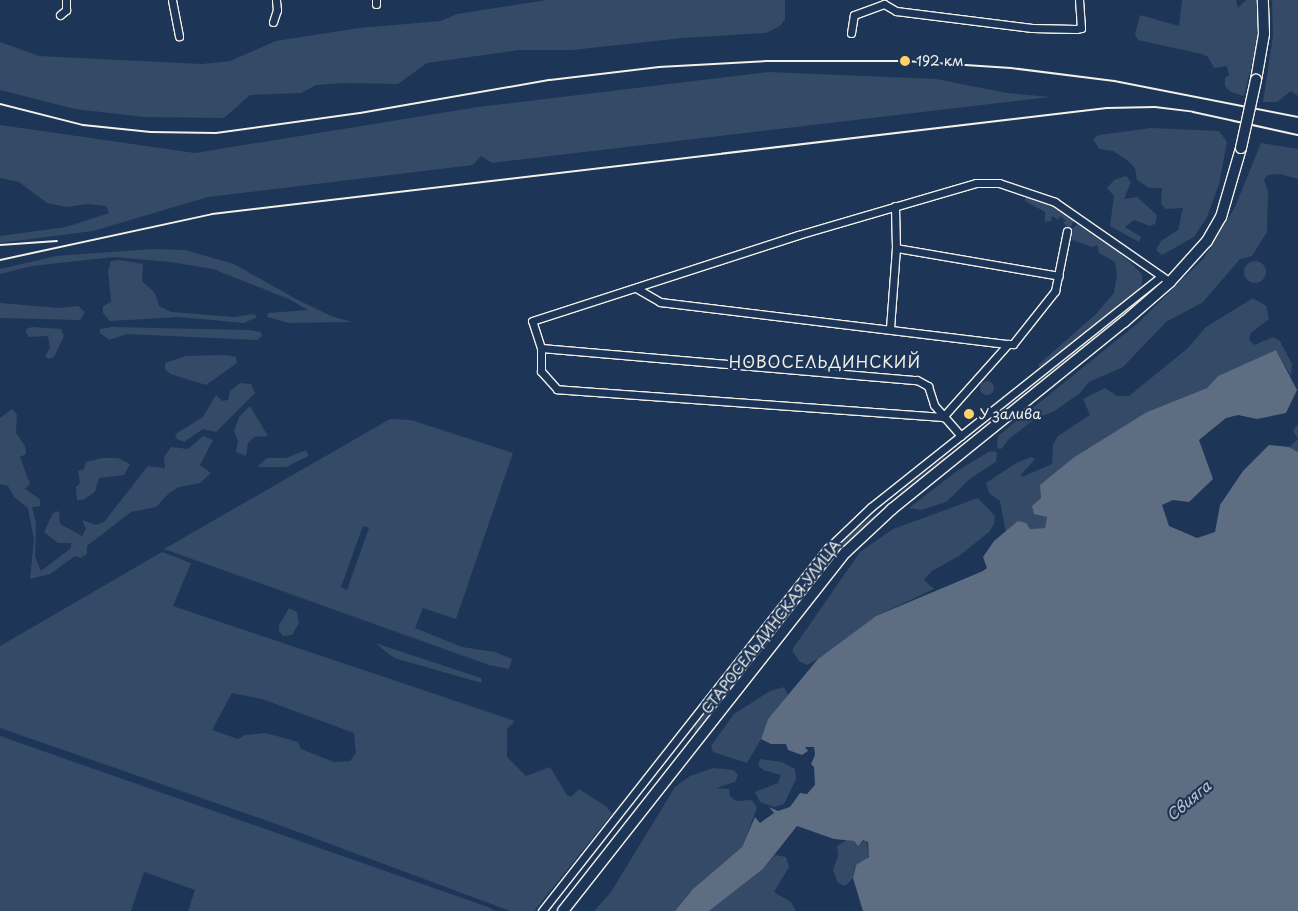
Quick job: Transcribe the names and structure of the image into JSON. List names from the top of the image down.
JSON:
{
  "streets": {
    "main road": ["СТАРОСЕЛЬДИНСКАЯ УЛИЦА"]
  },
  "districts": ["НОВОСЕЛЬДИНСКИЙ"],
  "water": ["Свияга"],
  "places": ["192 км", "У залива"]
}
